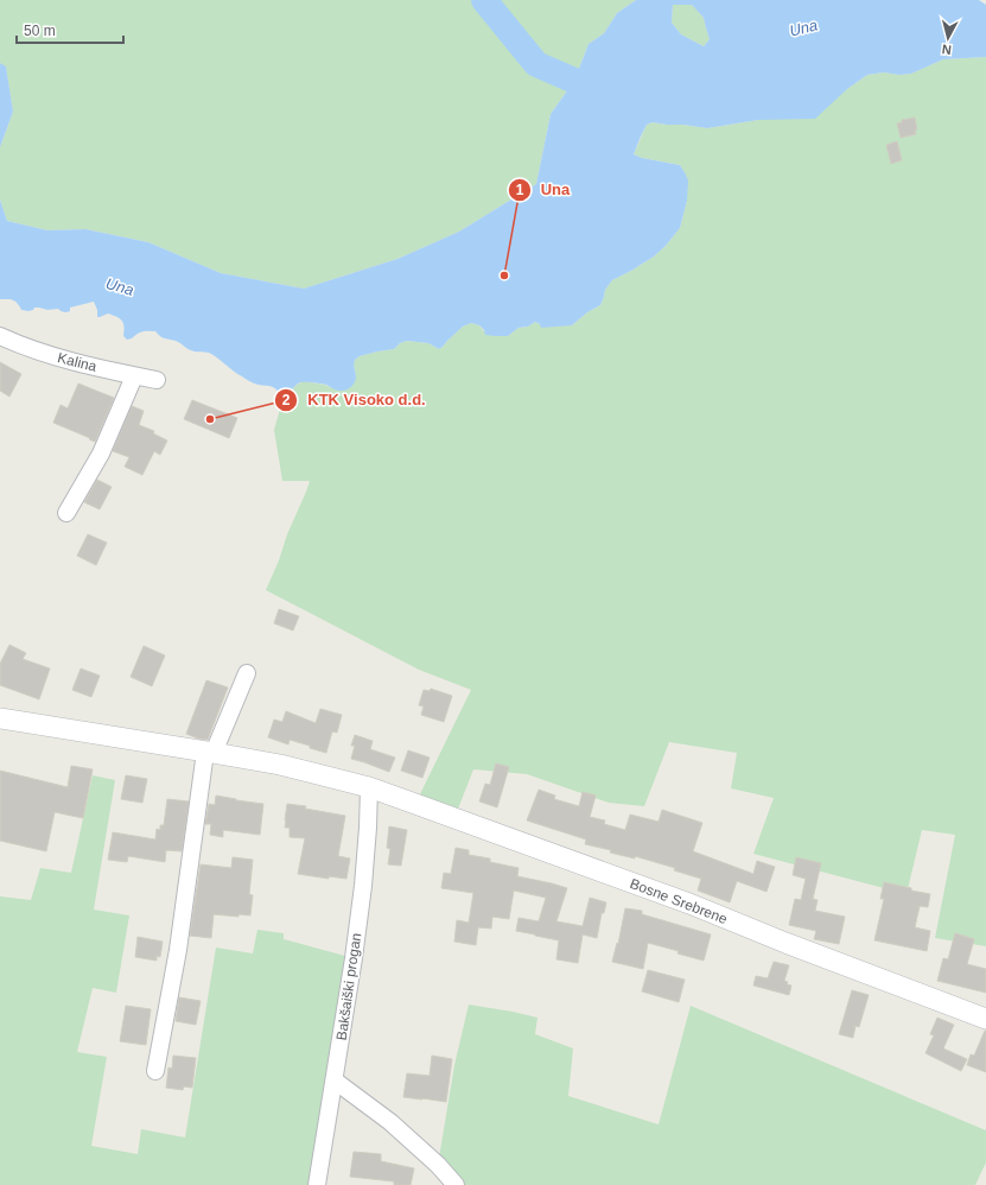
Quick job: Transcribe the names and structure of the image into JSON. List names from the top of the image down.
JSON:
{
  "streets": {
    "street": ["Kalina", "Bosne Srebrene", "Bakšaiški progan"]
  },
  "crossings": [
    ["Bosne Srebrene", "Bakšaiški progan"]
  ],
  "water": ["Una"],
  "places": ["Una", "KTK Visoko d.d."],
  "scale_bar": "50 m",
  "north": "bottom"
}
